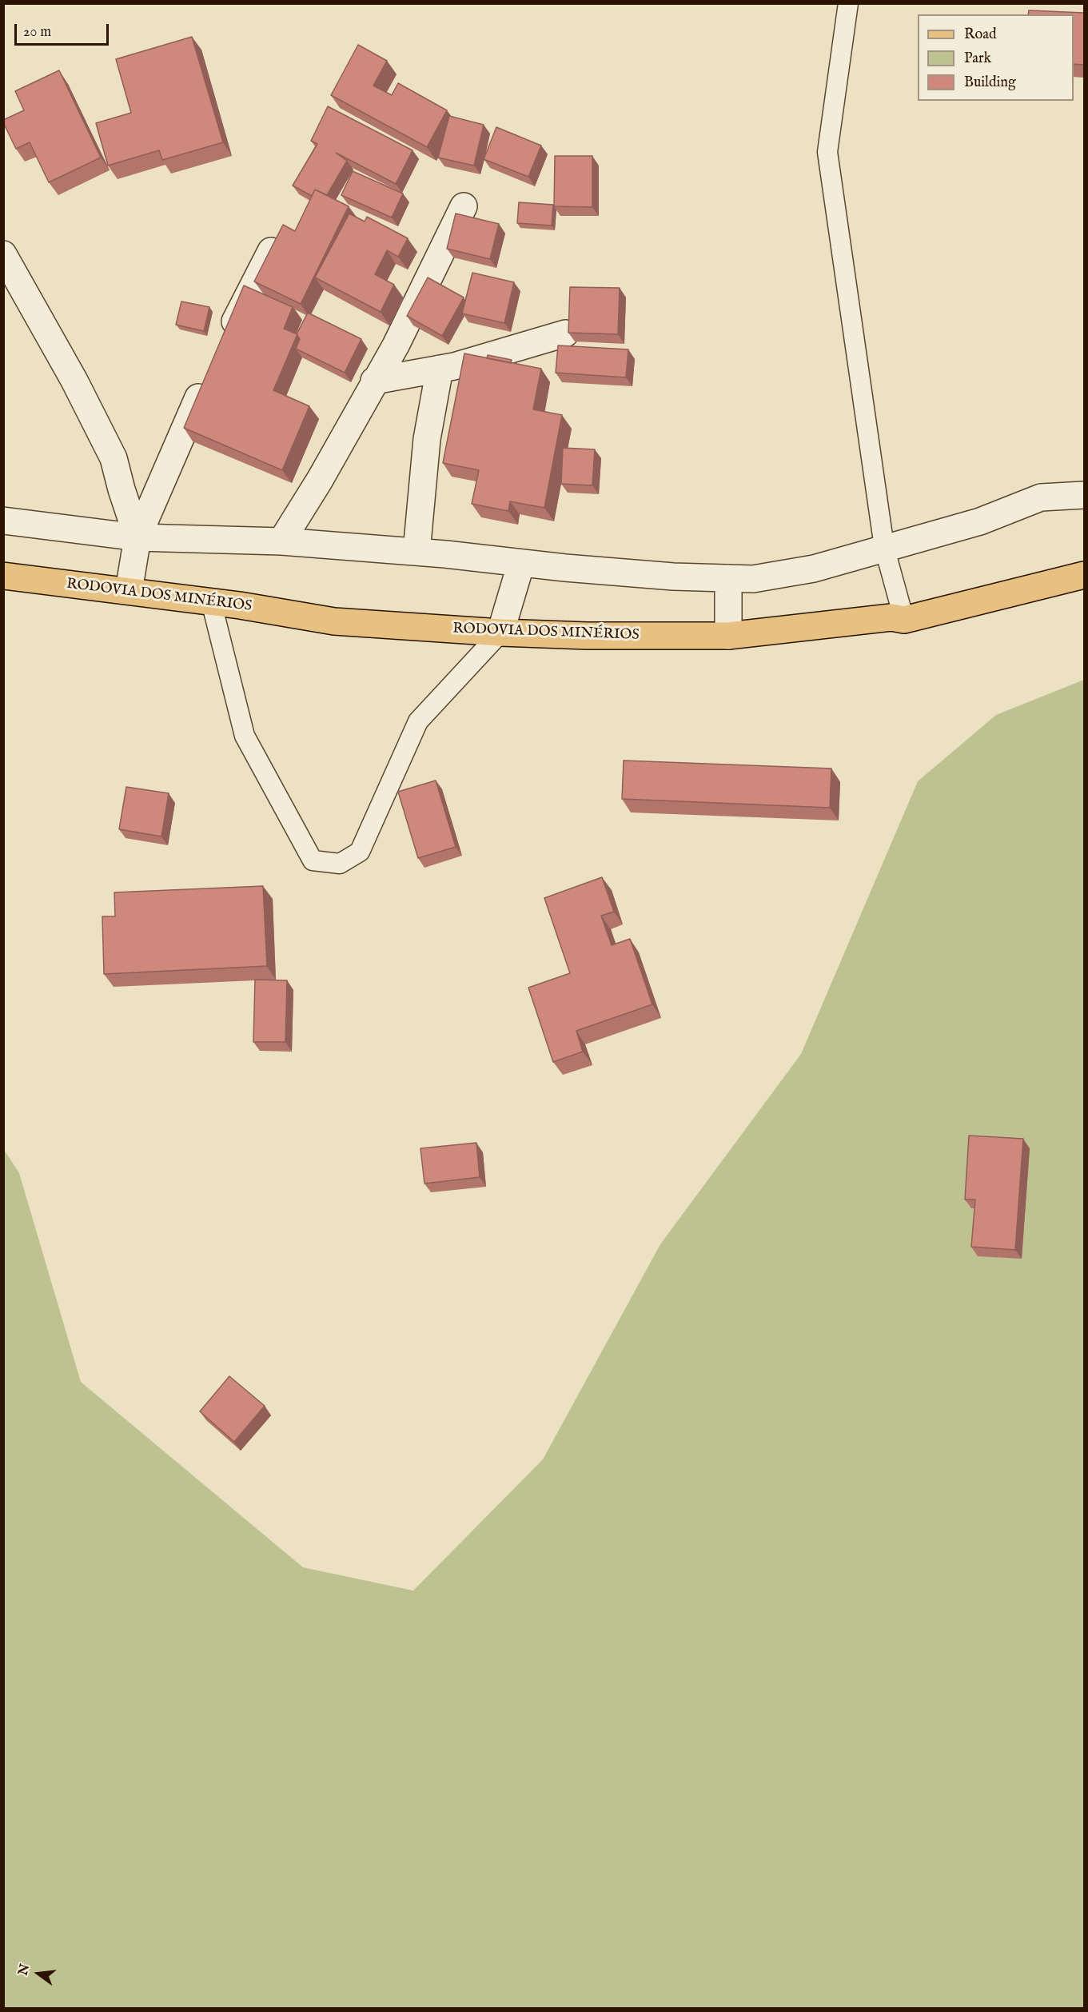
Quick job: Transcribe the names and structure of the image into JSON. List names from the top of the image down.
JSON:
{
  "streets": {
    "main road": ["RODOVIA DOS MINÉRIOS"]
  },
  "legend": ["Road", "Park", "Building"],
  "scale_bar": "20 m",
  "north": "left"
}
